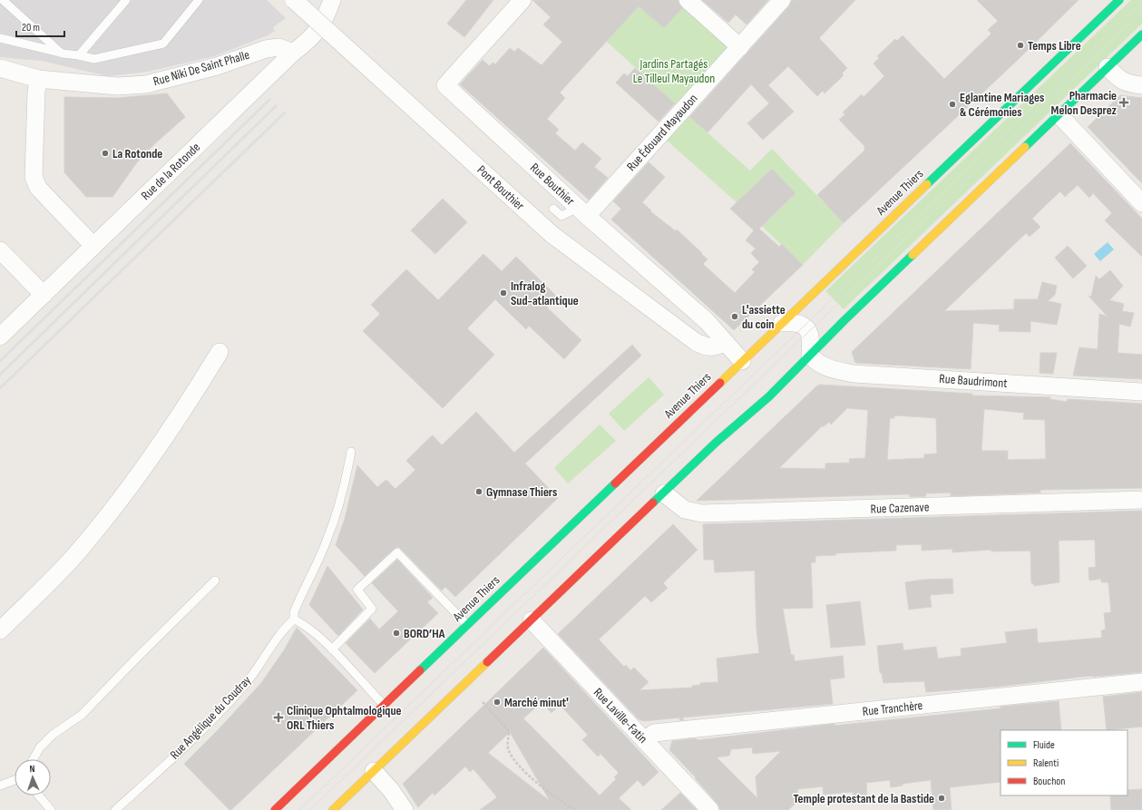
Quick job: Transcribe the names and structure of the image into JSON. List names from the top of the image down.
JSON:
{
  "streets": {
    "street": [
      "Rue Niki De Saint Phalle",
      "Rue Édouard Mayaudon",
      "Rue de la Rotonde",
      "Rue Bouthier",
      "Pont Bouthier",
      "Avenue Thiers",
      "Rue Baudrimont",
      "Rue Cazenave",
      "Rue Tranchère",
      "Rue Laville-Fatin"
    ],
    "lane": ["Rue Angélique du Coudray"]
  },
  "crossings": [
    ["Rue Niki De Saint Phalle", "Rue de la Rotonde"],
    ["Rue Édouard Mayaudon", "Rue Bouthier"],
    ["Rue Bouthier", "Pont Bouthier"],
    ["Rue Bouthier", "Avenue Thiers"],
    ["Rue Tranchère", "Rue Laville-Fatin"]
  ],
  "parks": ["Jardins Partagés Le Tilleul Mayaudon"],
  "places": {
    "other": [
      "Temps Libre",
      "Eglantine Mariages & Cérémonies",
      "La Rotonde",
      "Infralog Sud-atlantique",
      "L'assiette du coin",
      "Gymnase Thiers",
      "BORD’HA",
      "Marché minut'",
      "Temple protestant de la Bastide"
    ],
    "health": ["Pharmacie Melon Desprez", "Clinique Ophtalmologique ORL Thiers"]
  },
  "legend": ["Fluide", "Ralenti", "Bouchon"],
  "scale_bar": "20 m",
  "north": "top"
}
